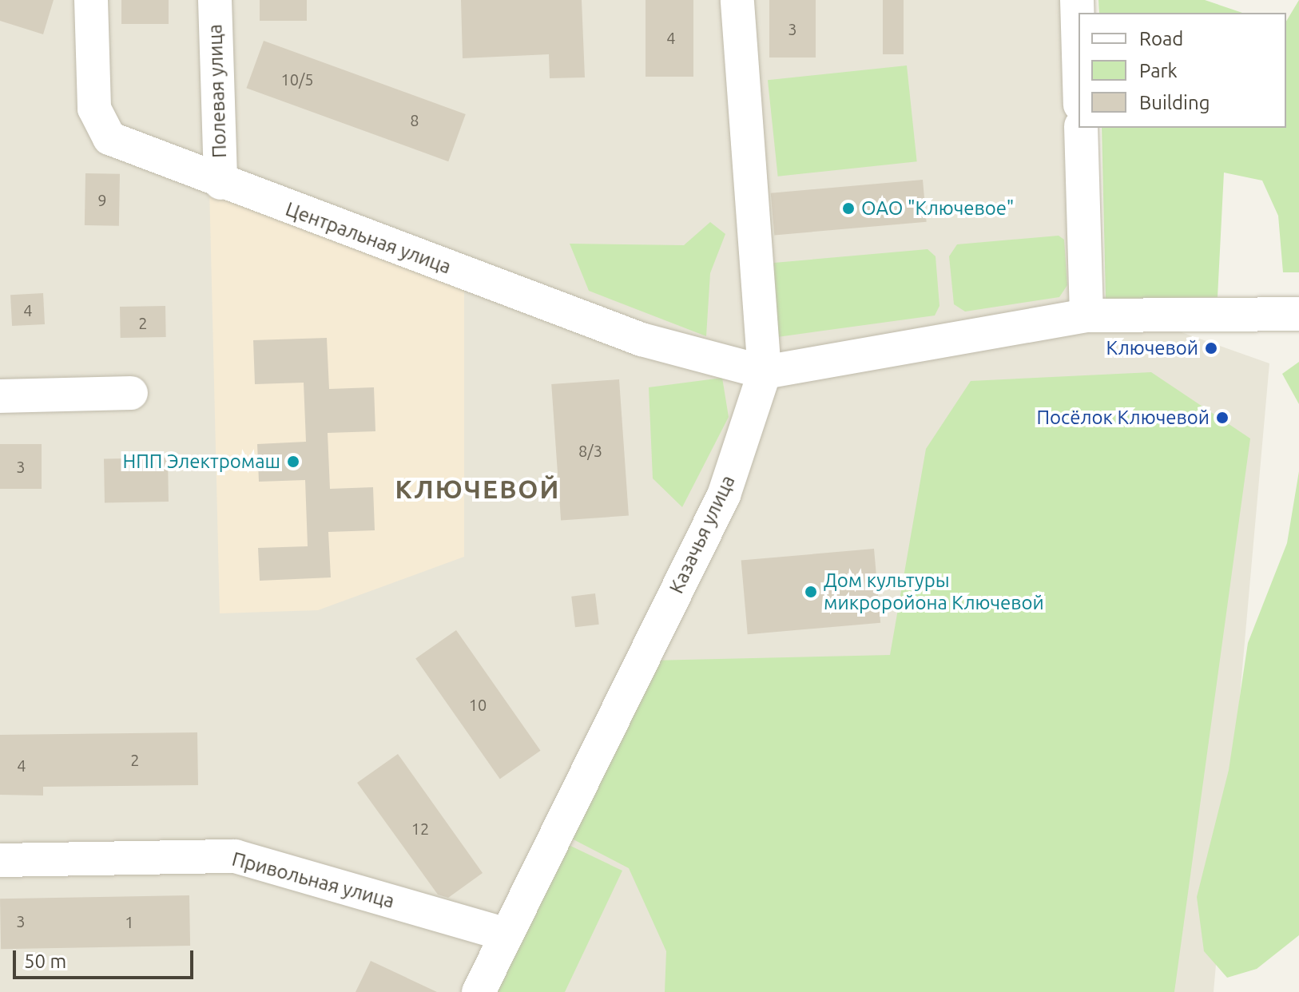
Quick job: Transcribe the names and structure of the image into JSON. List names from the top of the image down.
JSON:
{
  "streets": {
    "street": [
      "Полевая улица",
      "Центральная улица",
      "Казачья улица",
      "Привольная улица"
    ]
  },
  "crossings": [
    ["Полевая улица", "Центральная улица"],
    ["Центральная улица", "Казачья улица"],
    ["Казачья улица", "Привольная улица"]
  ],
  "districts": ["КЛЮЧЕВОЙ"],
  "places": [
    "ОАО \"Ключевое\"",
    "Ключевой",
    "Посёлок Ключевой",
    "НПП Электромаш",
    "Дом культуры микроройона Ключевой"
  ],
  "house_numbers": [
    "3",
    "4",
    "10/5",
    "8",
    "9",
    "4",
    "2",
    "8/3",
    "3",
    "10",
    "2",
    "4",
    "12",
    "3",
    "1"
  ],
  "legend": ["Road", "Park", "Building"],
  "scale_bar": "50 m"
}
